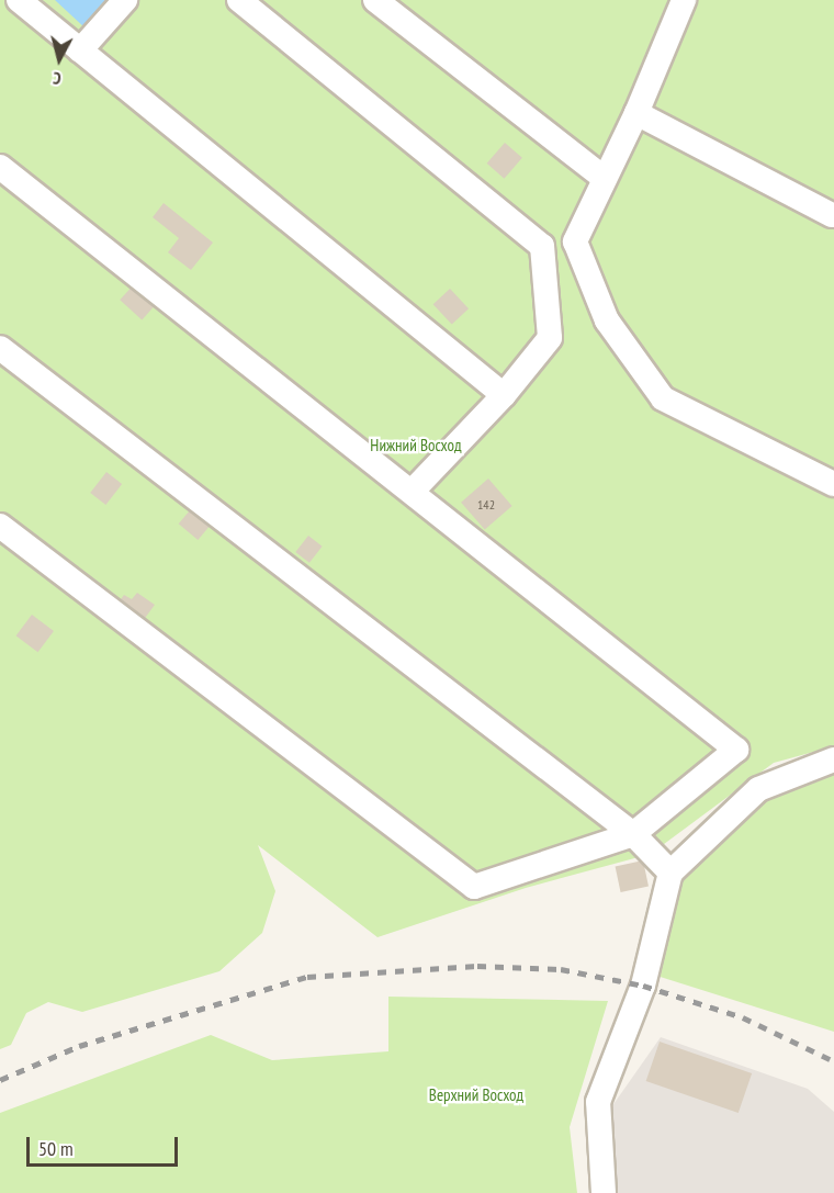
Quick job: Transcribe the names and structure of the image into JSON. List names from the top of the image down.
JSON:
{
  "parks": ["Нижний Восход", "Верхний Восход"],
  "house_numbers": ["142"],
  "scale_bar": "50 m",
  "north": "bottom"
}
